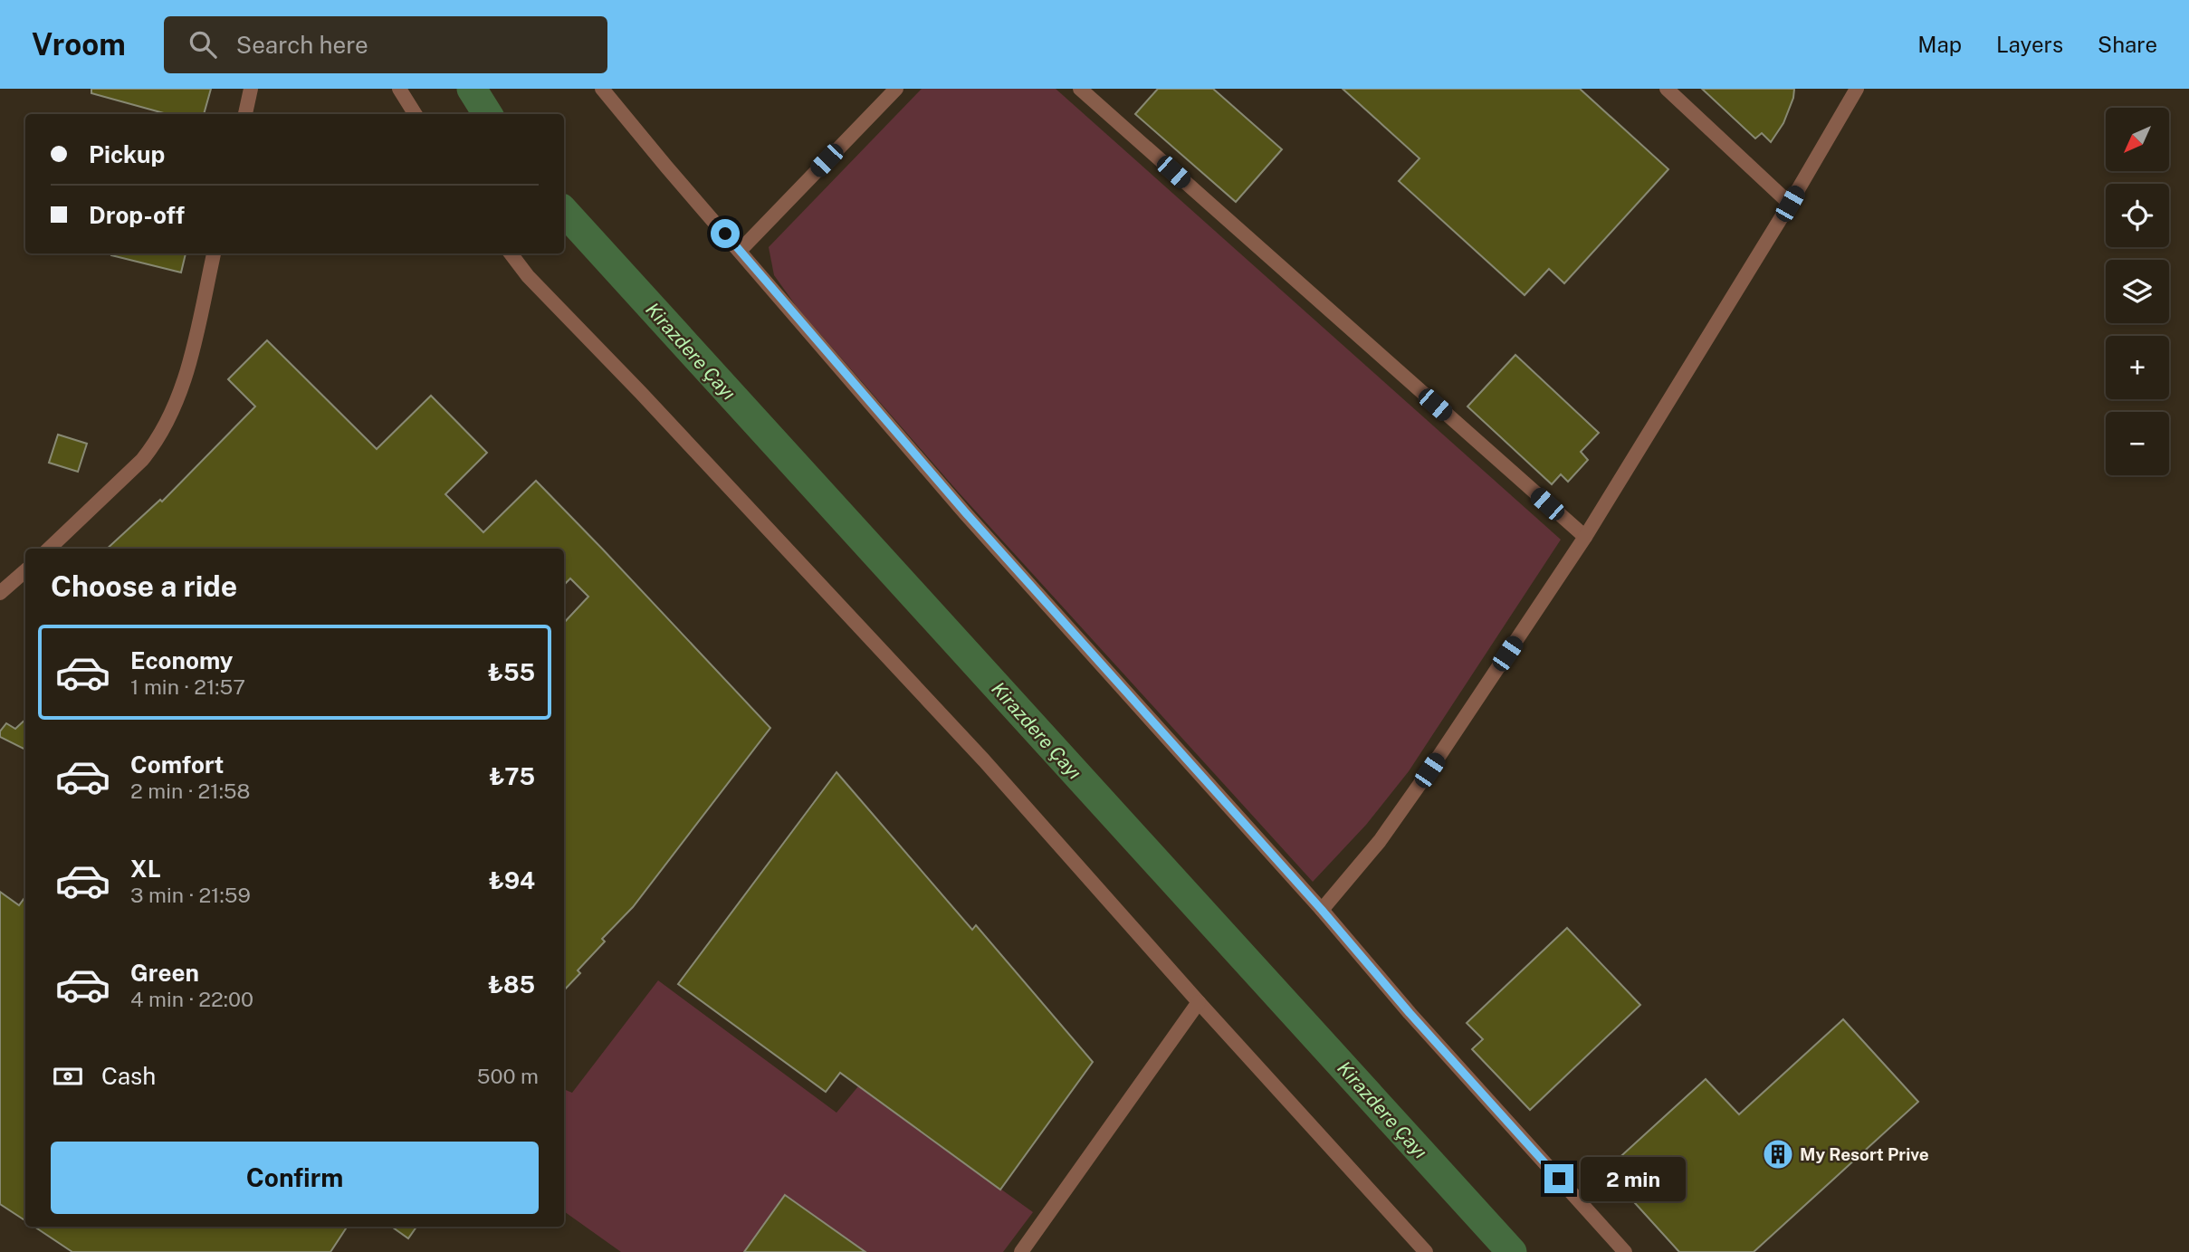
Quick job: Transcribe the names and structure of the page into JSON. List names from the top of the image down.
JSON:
{
  "water": ["Kirazdere Çayı"],
  "places": {
    "building": ["My Resort Prive"]
  },
  "north": "bottom left",
  "page": {
    "header": "Vroom",
    "search": "Search here",
    "nav": ["Map", "Layers", "Share"],
    "map_buttons": ["+", "−"],
    "banner": ["Pickup", "Drop-off"],
    "heading": "Choose a ride",
    "list": [
      {
        "name": "Economy",
        "note": "1 min · 21:57",
        "value": "₺55"
      },
      {
        "name": "Comfort",
        "note": "2 min · 21:58",
        "value": "₺75"
      },
      {
        "name": "XL",
        "note": "3 min · 21:59",
        "value": "₺94"
      },
      {
        "name": "Green",
        "note": "4 min · 22:00",
        "value": "₺85"
      }
    ],
    "pay": ["Cash", "500 m"],
    "buttons": "Confirm",
    "bubble": "2 min"
  }
}
